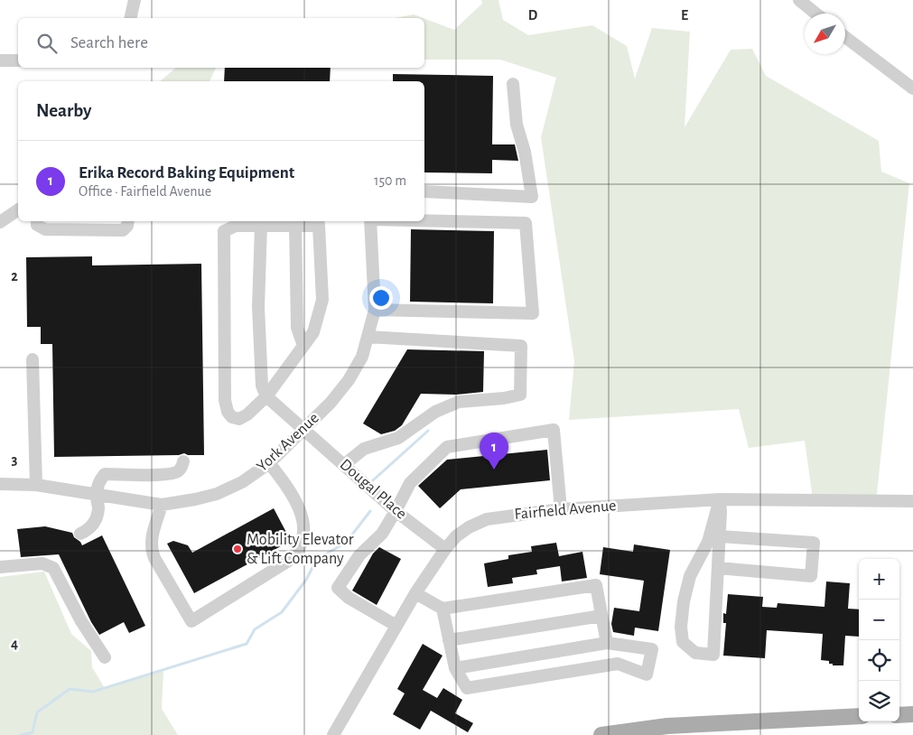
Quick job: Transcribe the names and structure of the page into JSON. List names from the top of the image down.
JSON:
{
  "streets": {
    "street": ["York Avenue", "Dougal Place", "Fairfield Avenue"]
  },
  "crossings": [
    ["York Avenue", "Dougal Place"],
    ["Dougal Place", "Fairfield Avenue"]
  ],
  "places": ["Mobility Elevator & Lift Company"],
  "north": "bottom left",
  "page": {
    "search": "Search here",
    "heading": "Nearby",
    "list": [
      {
        "mark": "1",
        "name": "Erika Record Baking Equipment",
        "note": "Office · Fairfield Avenue",
        "value": "150 m"
      }
    ],
    "pins": "1",
    "map_buttons": ["+", "−"]
  },
  "grid": {
    "columns": ["D", "E"],
    "rows": ["2", "3", "4"]
  }
}
